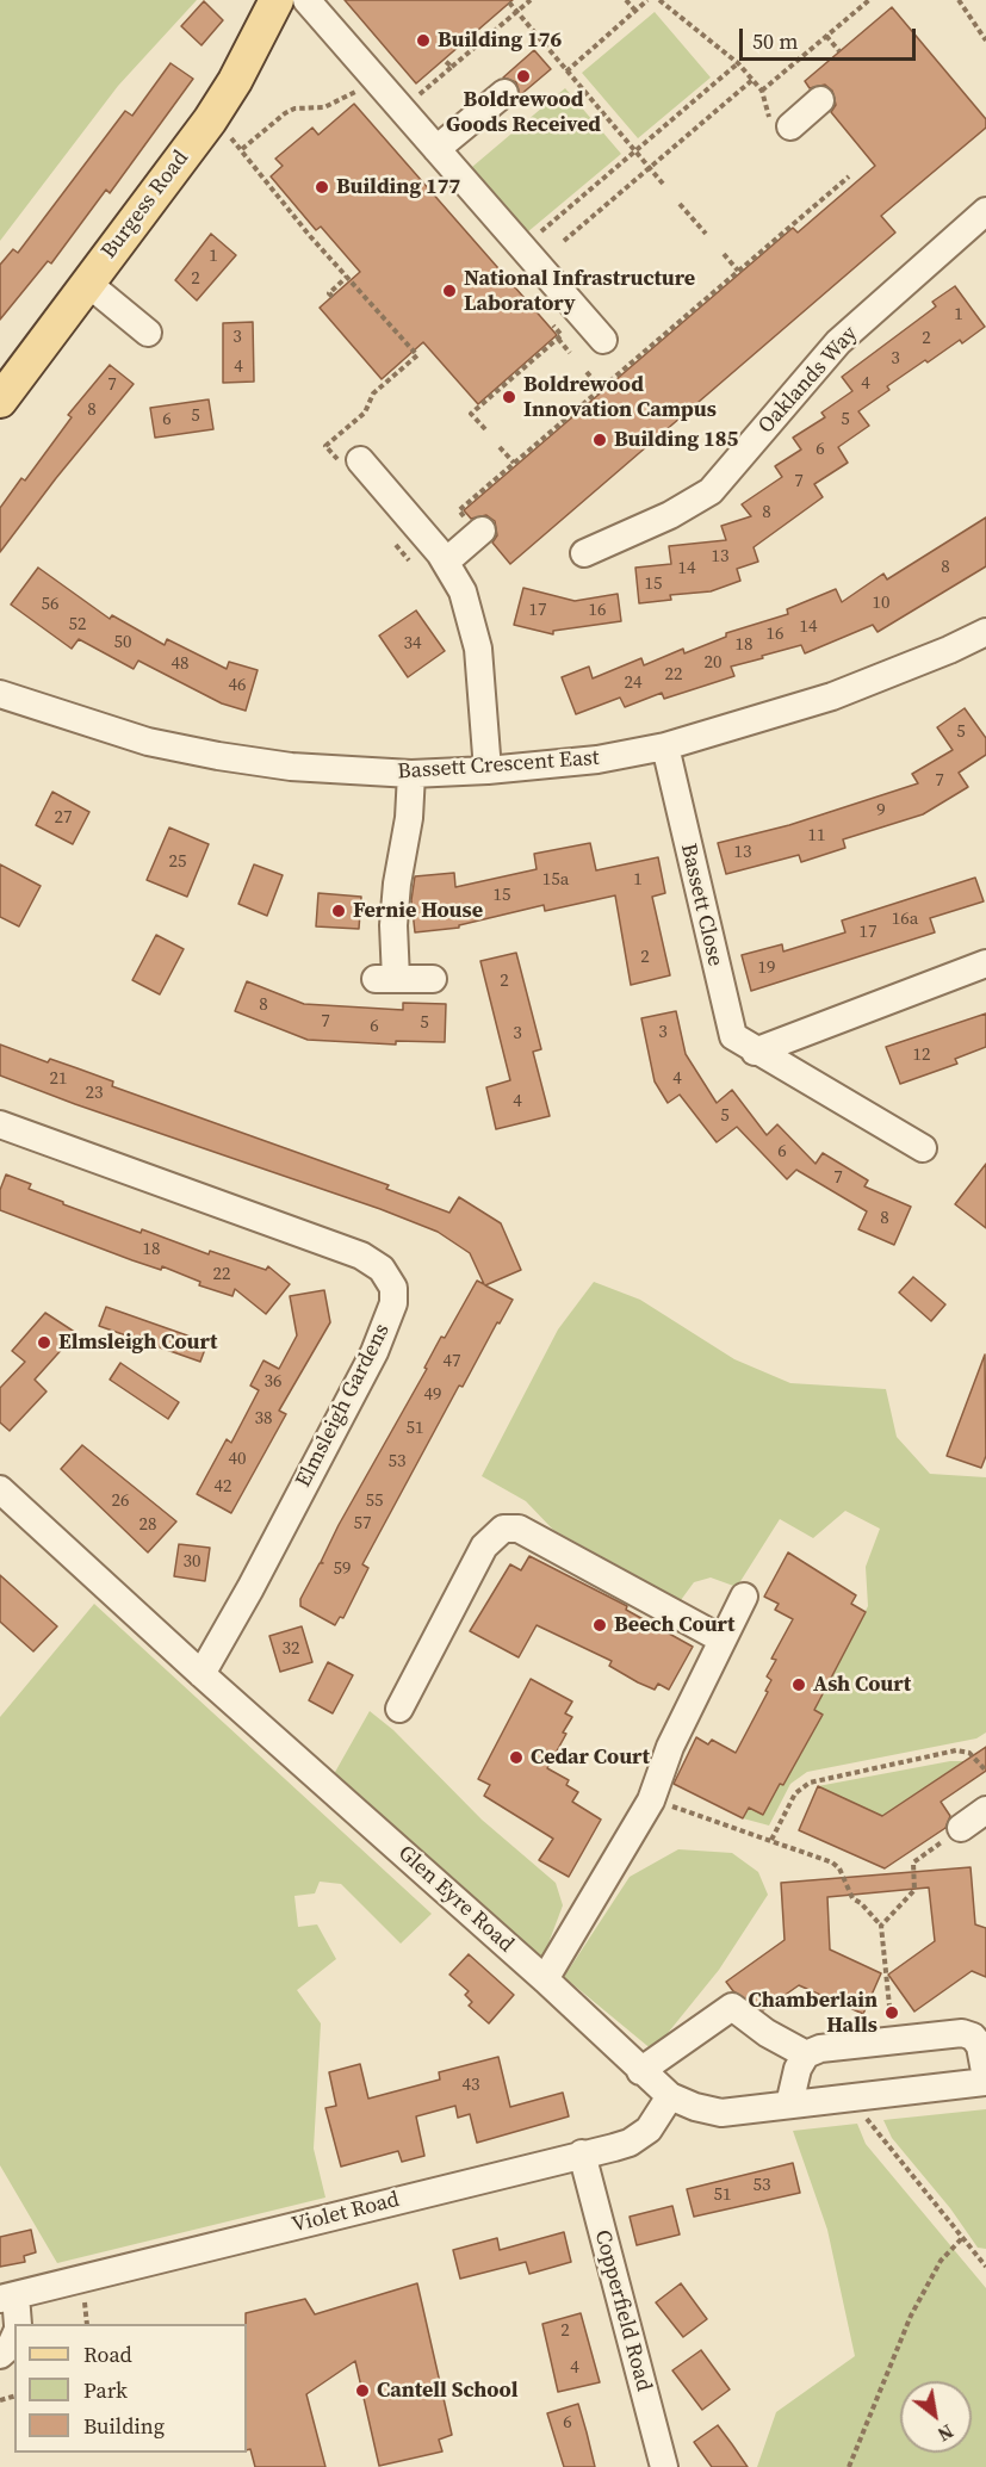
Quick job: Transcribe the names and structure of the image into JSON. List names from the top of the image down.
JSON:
{
  "streets": {
    "main road": ["Burgess Road"],
    "street": [
      "Oaklands Way",
      "Bassett Crescent East",
      "Bassett Close",
      "Elmsleigh Gardens",
      "Glen Eyre Road",
      "Violet Road",
      "Copperfield Road"
    ]
  },
  "crossings": [
    ["Bassett Crescent East", "Bassett Close"],
    ["Elmsleigh Gardens", "Glen Eyre Road"],
    ["Glen Eyre Road", "Violet Road"],
    ["Violet Road", "Copperfield Road"]
  ],
  "places": [
    "Building 176",
    "Boldrewood Goods Received",
    "Building 177",
    "National Infrastructure Laboratory",
    "Boldrewood Innovation Campus",
    "Building 185",
    "Fernie House",
    "Elmsleigh Court",
    "Beech Court",
    "Ash Court",
    "Cedar Court",
    "Chamberlain Halls",
    "Cantell School"
  ],
  "house_numbers": [
    "1",
    "2",
    "1",
    "3",
    "2",
    "3",
    "4",
    "4",
    "7",
    "8",
    "5",
    "6",
    "5",
    "6",
    "7",
    "8",
    "13",
    "8",
    "14",
    "15",
    "10",
    "56",
    "17",
    "16",
    "52",
    "14",
    "16",
    "50",
    "34",
    "18",
    "20",
    "48",
    "22",
    "24",
    "46",
    "5",
    "7",
    "9",
    "27",
    "11",
    "13",
    "25",
    "15a",
    "1",
    "15",
    "16a",
    "17",
    "2",
    "19",
    "2",
    "8",
    "7",
    "5",
    "6",
    "3",
    "3",
    "12",
    "21",
    "4",
    "23",
    "4",
    "5",
    "6",
    "7",
    "8",
    "18",
    "22",
    "47",
    "36",
    "49",
    "38",
    "51",
    "40",
    "53",
    "42",
    "26",
    "55",
    "57",
    "28",
    "30",
    "59",
    "32",
    "43",
    "53",
    "51",
    "2",
    "4",
    "6"
  ],
  "legend": ["Road", "Park", "Building"],
  "scale_bar": "50 m",
  "north": "bottom right"
}
